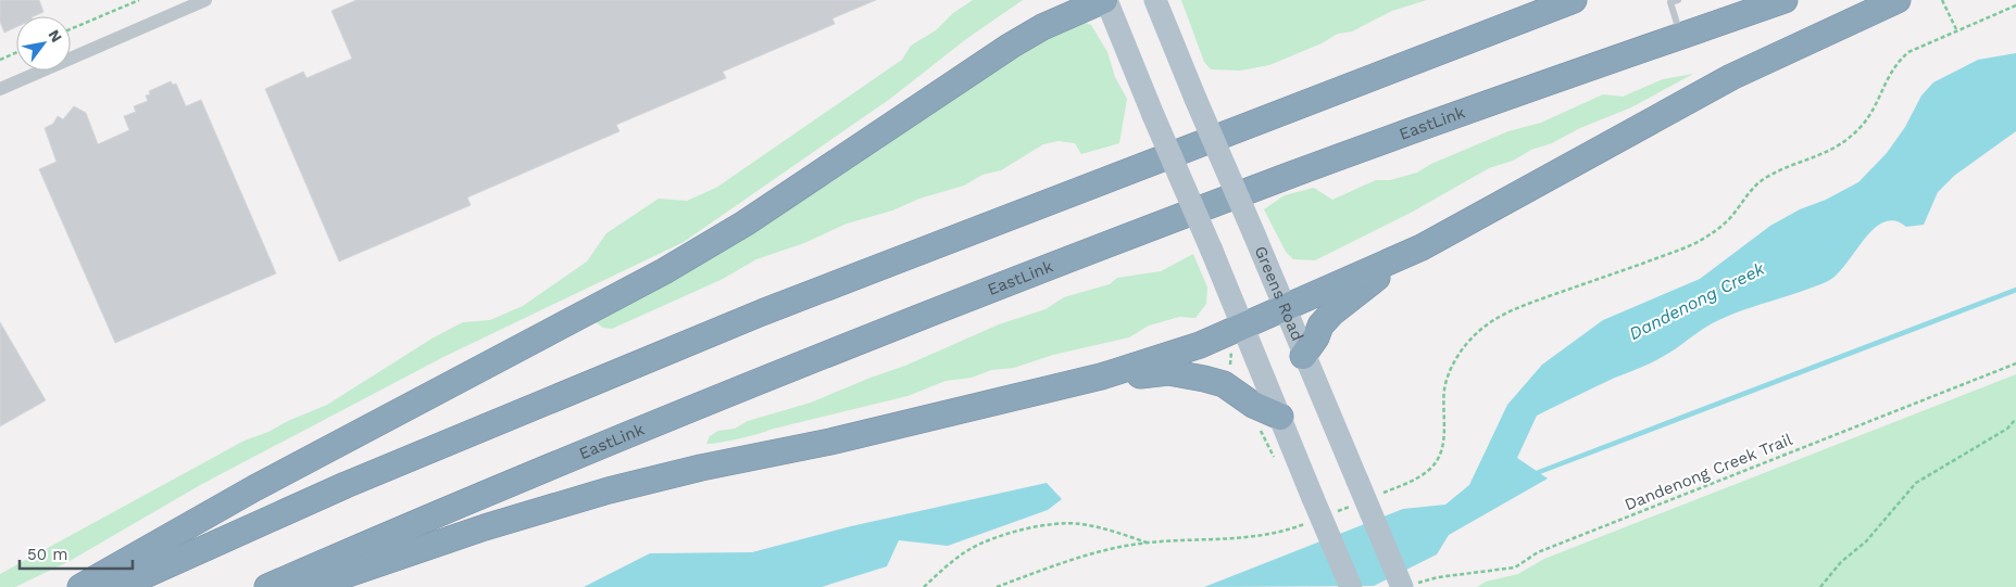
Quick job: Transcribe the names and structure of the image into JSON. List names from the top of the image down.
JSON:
{
  "streets": {
    "highway": ["EastLink"],
    "main road": ["Greens Road"],
    "path": ["Dandenong Creek Trail"]
  },
  "crossings": [
    ["Greens Road", "Dandenong Creek Trail"]
  ],
  "water": ["Dandenong Creek"],
  "scale_bar": "50 m",
  "north": "top right"
}
